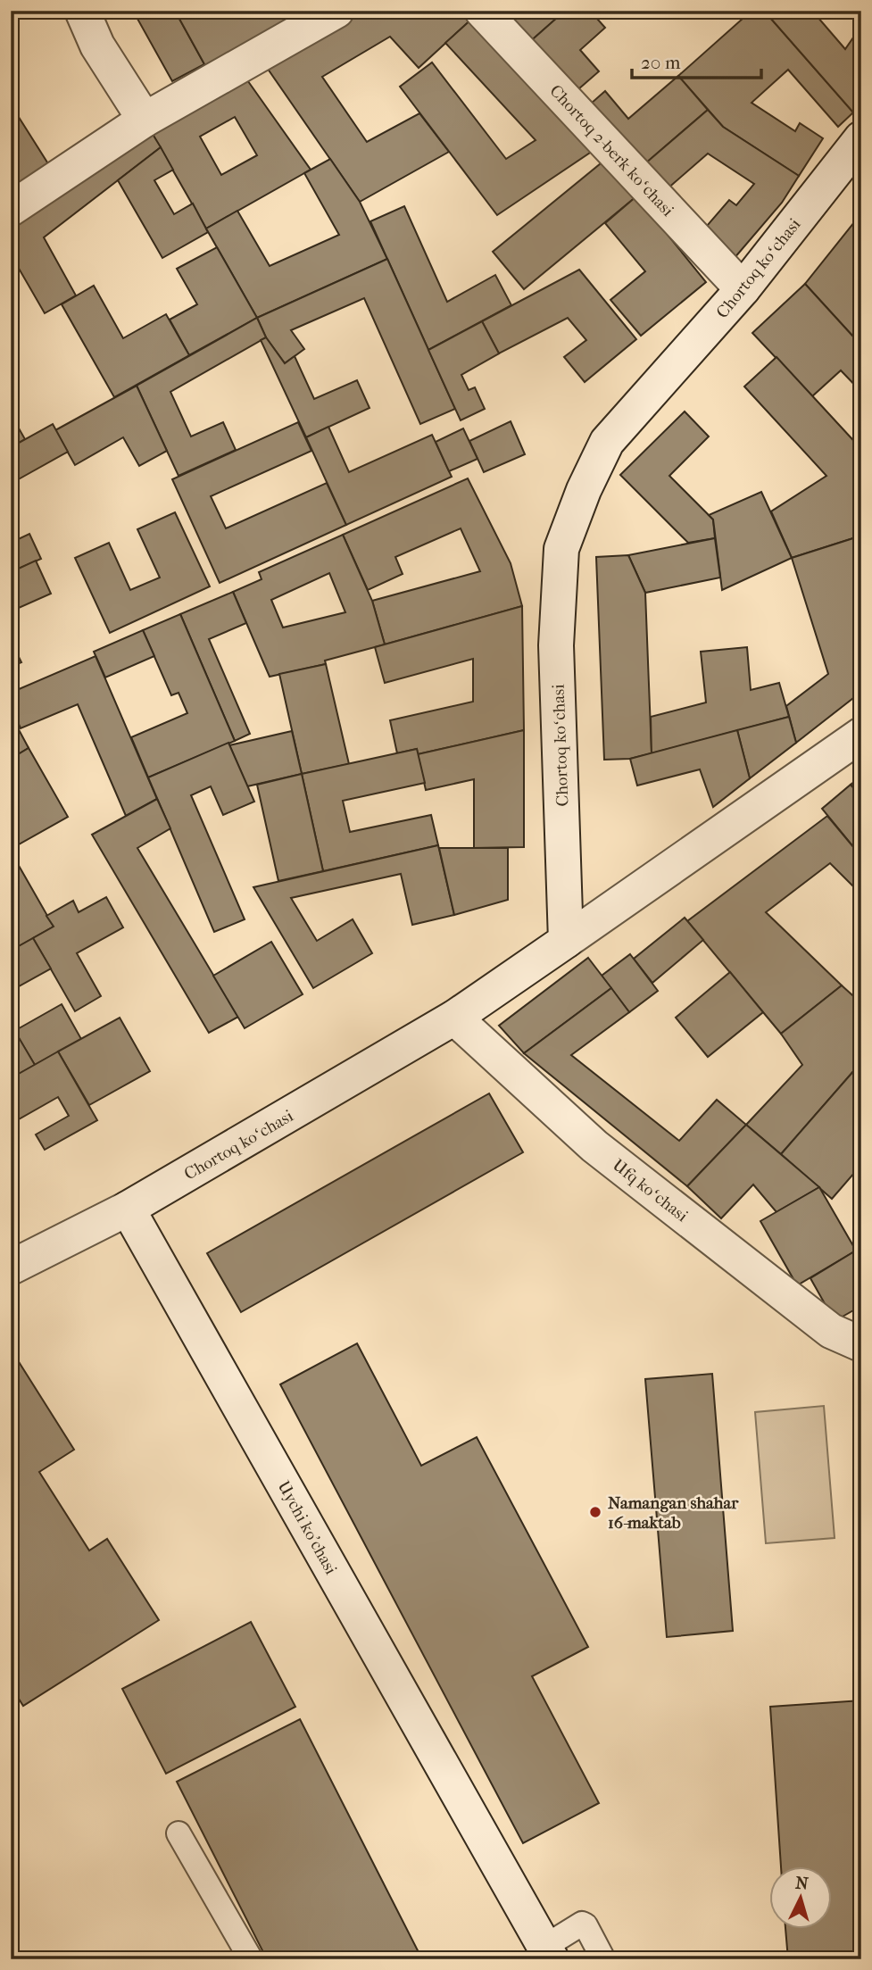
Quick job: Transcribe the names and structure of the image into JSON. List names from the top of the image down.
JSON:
{
  "streets": {
    "main road": [
      "Chortoq 2-berk koʻchasi",
      "Chortoq koʻchasi",
      "Ufq koʻchasi",
      "Uychi ko'chasi"
    ]
  },
  "crossings": [
    ["Chortoq 2-berk koʻchasi", "Chortoq koʻchasi"],
    ["Chortoq koʻchasi", "Ufq koʻchasi"],
    ["Chortoq koʻchasi", "Uychi ko'chasi"]
  ],
  "places": ["Namangan shahar 16-maktab"],
  "scale_bar": "20 m",
  "north": "top"
}
